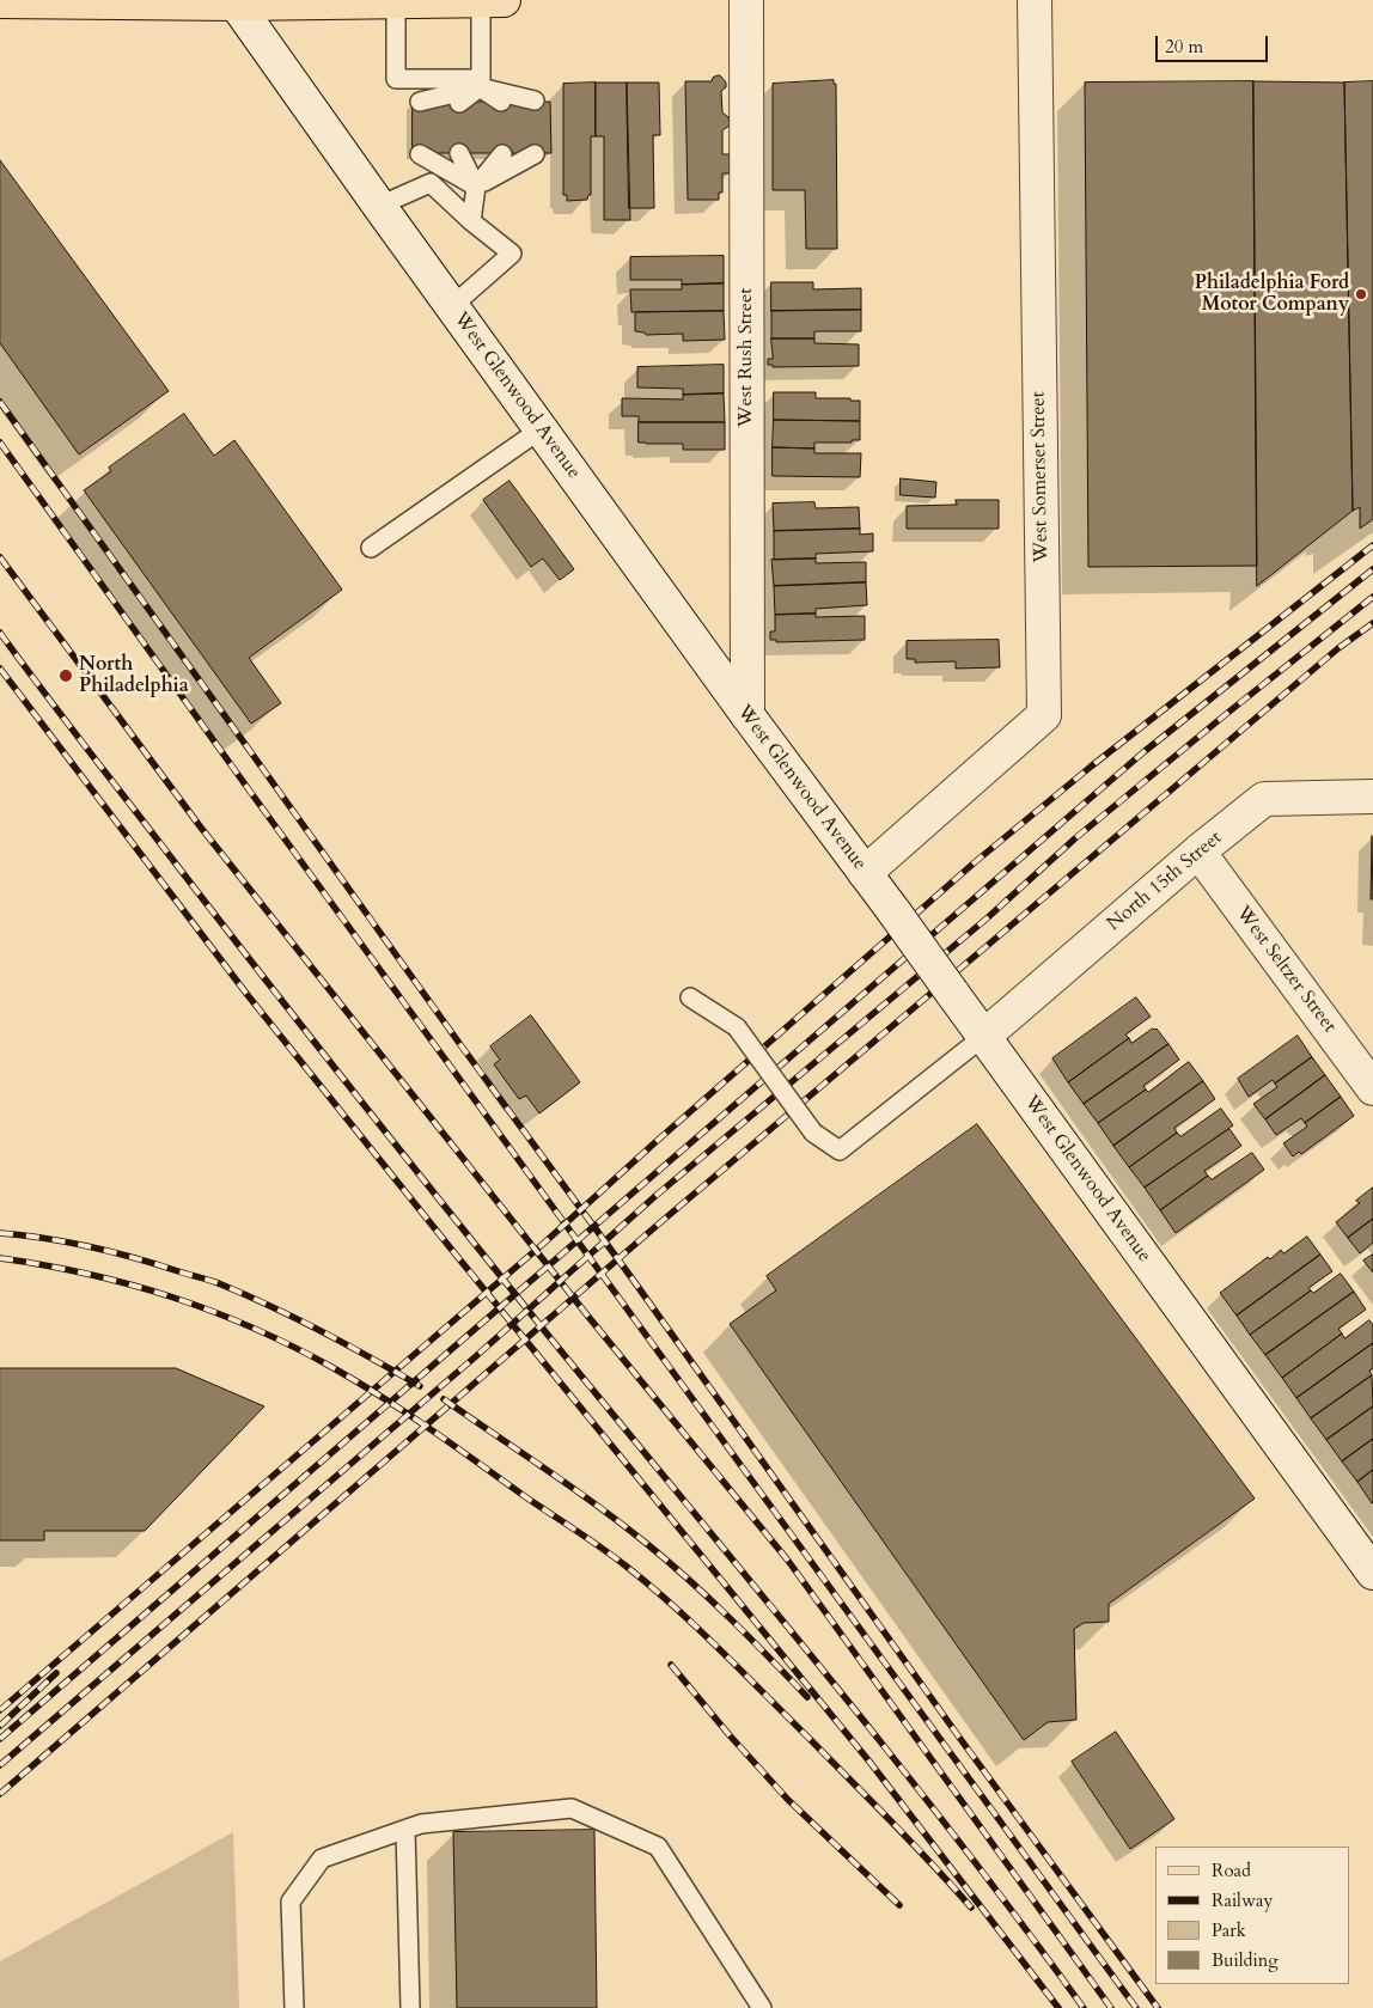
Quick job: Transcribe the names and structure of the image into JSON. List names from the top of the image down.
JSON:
{
  "streets": {
    "street": [
      "West Rush Street",
      "West Glenwood Avenue",
      "West Somerset Street",
      "North 15th Street",
      "West Seltzer Street"
    ]
  },
  "crossings": [
    ["West Rush Street", "West Glenwood Avenue"],
    ["West Glenwood Avenue", "West Somerset Street"],
    ["West Glenwood Avenue", "North 15th Street"],
    ["North 15th Street", "West Seltzer Street"]
  ],
  "places": ["Philadelphia Ford Motor Company", "North Philadelphia"],
  "legend": [
    "Road",
    "Railway",
    "Park",
    "Building"
  ],
  "scale_bar": "20 m"
}
